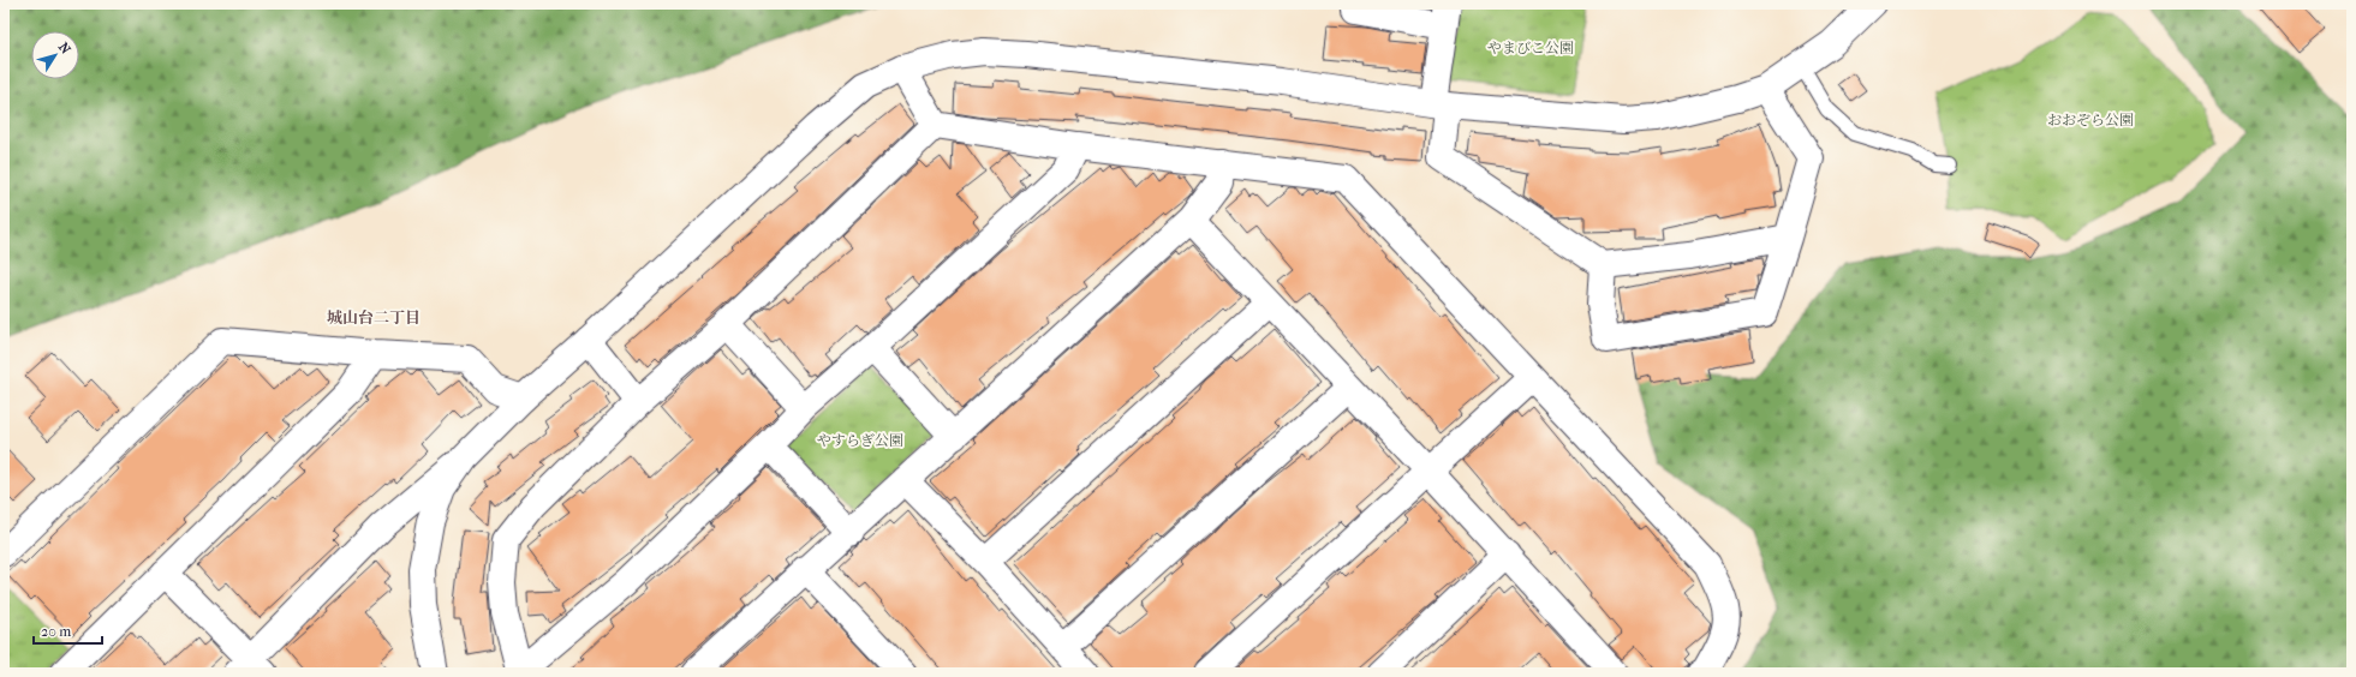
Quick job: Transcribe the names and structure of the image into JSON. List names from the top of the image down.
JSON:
{
  "districts": ["城山台二丁目"],
  "parks": ["やまびこ公園", "おおぞら公園", "やすらぎ公園"],
  "scale_bar": "20 m",
  "north": "top right"
}
